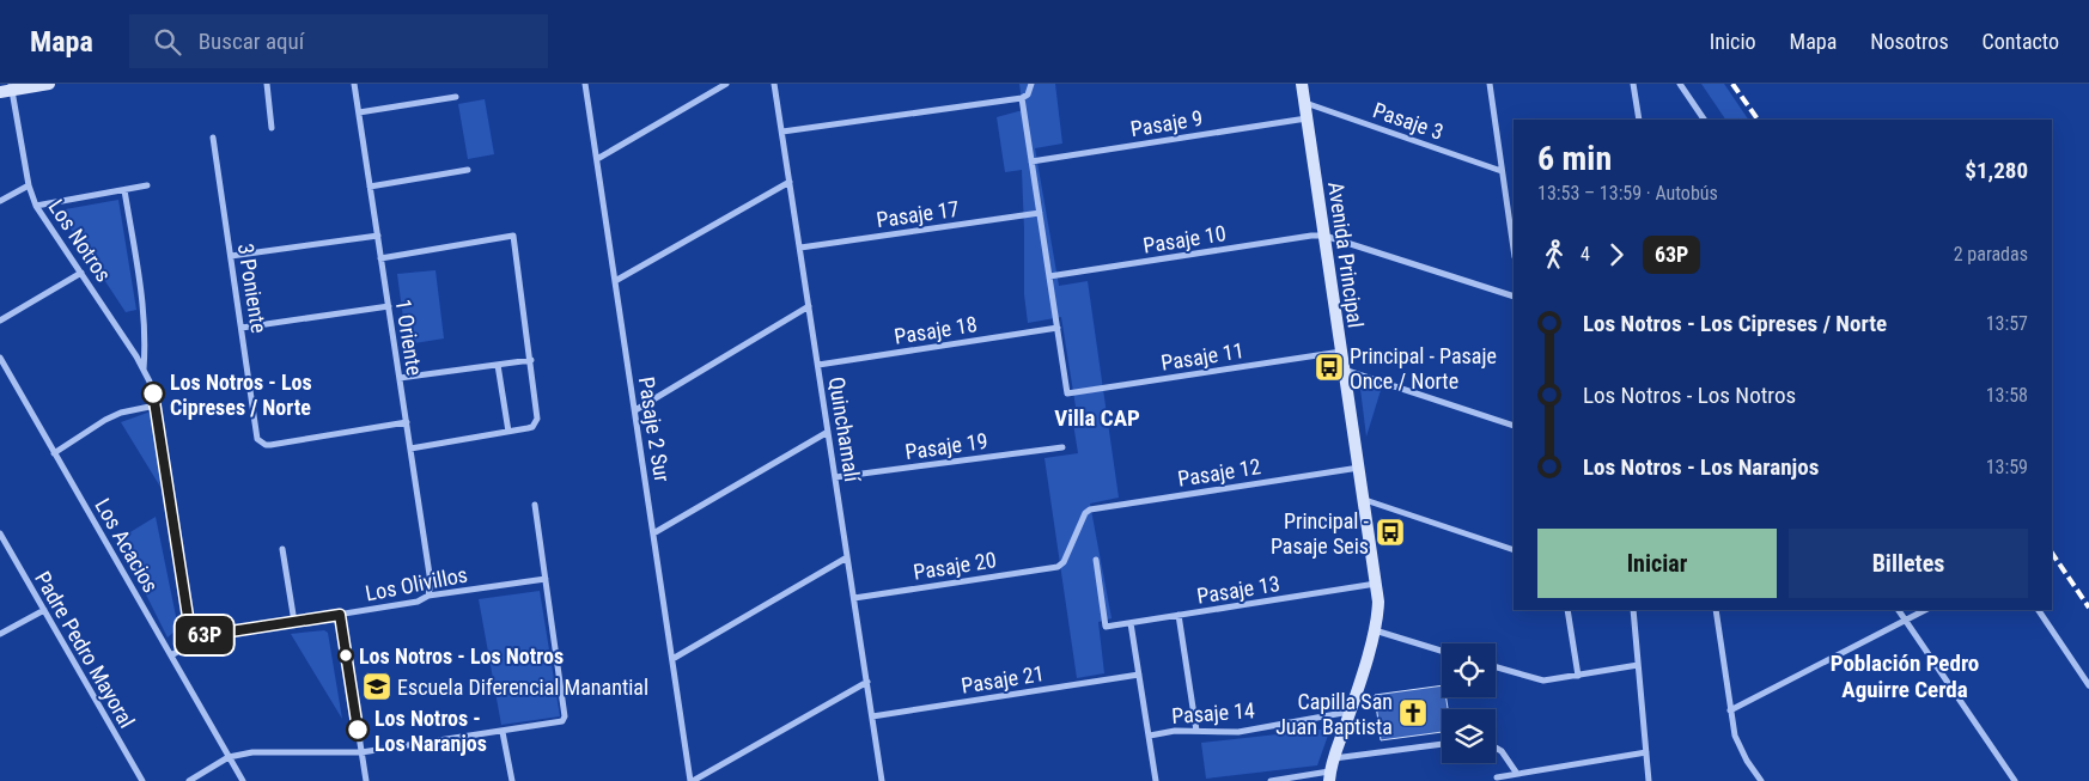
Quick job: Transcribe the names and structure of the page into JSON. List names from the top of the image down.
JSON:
{
  "streets": {
    "main road": ["Avenida Principal"],
    "street": [
      "Pasaje 3",
      "Pasaje 9",
      "Pasaje 17",
      "Pasaje 10",
      "Los Notros",
      "3 Poniente",
      "Pasaje 18",
      "1 Oriente",
      "Pasaje 11",
      "Pasaje 2 Sur",
      "Quinchamalí",
      "Pasaje 19",
      "Pasaje 12",
      "Los Acacios",
      "Pasaje 20",
      "Los Olivillos",
      "Pasaje 13",
      "Padre Pedro Mayoral",
      "Pasaje 21",
      "Pasaje 14"
    ]
  },
  "crossings": [
    ["Pasaje 3", "Avenida Principal"],
    ["Pasaje 9", "Avenida Principal"],
    ["Pasaje 17", "Quinchamalí"],
    ["Pasaje 10", "Avenida Principal"],
    ["Avenida Principal", "Pasaje 11"],
    ["Avenida Principal", "Pasaje 12"],
    ["Avenida Principal", "Pasaje 13"],
    ["Avenida Principal", "Pasaje 14"],
    ["3 Poniente", "1 Oriente"],
    ["Pasaje 18", "Pasaje 11"],
    ["Pasaje 18", "Quinchamalí"],
    ["1 Oriente", "Los Olivillos"],
    ["Quinchamalí", "Pasaje 19"],
    ["Quinchamalí", "Pasaje 20"],
    ["Quinchamalí", "Pasaje 21"],
    ["Pasaje 12", "Pasaje 20"]
  ],
  "districts": ["Villa CAP", "Población Pedro Aguirre Cerda"],
  "places": {
    "bus stop": ["Principal - Pasaje Once / Norte", "Principal - Pasaje Seis"],
    "other": ["Los Notros - Los Cipreses / Norte", "Los Notros - Los Notros", "Los Notros - Los Naranjos"],
    "school or university": ["Escuela Diferencial Manantial"],
    "church": ["Capilla San Juan Baptista"]
  },
  "lines": ["bus line 63P"],
  "page": {
    "header": "Mapa",
    "search": "Buscar aquí",
    "nav": [
      "Inicio",
      "Mapa",
      "Nosotros",
      "Contacto"
    ],
    "on_map": "63P",
    "heading": ["6 min", "13:53 – 13:59 · Autobús", "$1,280"],
    "legs": ["4", "63P", "2 paradas"],
    "list": [
      {
        "name": "Los Notros - Los Cipreses / Norte",
        "value": "13:57"
      },
      {
        "name": "Los Notros - Los Notros",
        "value": "13:58"
      },
      {
        "name": "Los Notros - Los Naranjos",
        "value": "13:59"
      }
    ],
    "buttons": ["Iniciar", "Billetes"]
  }
}
